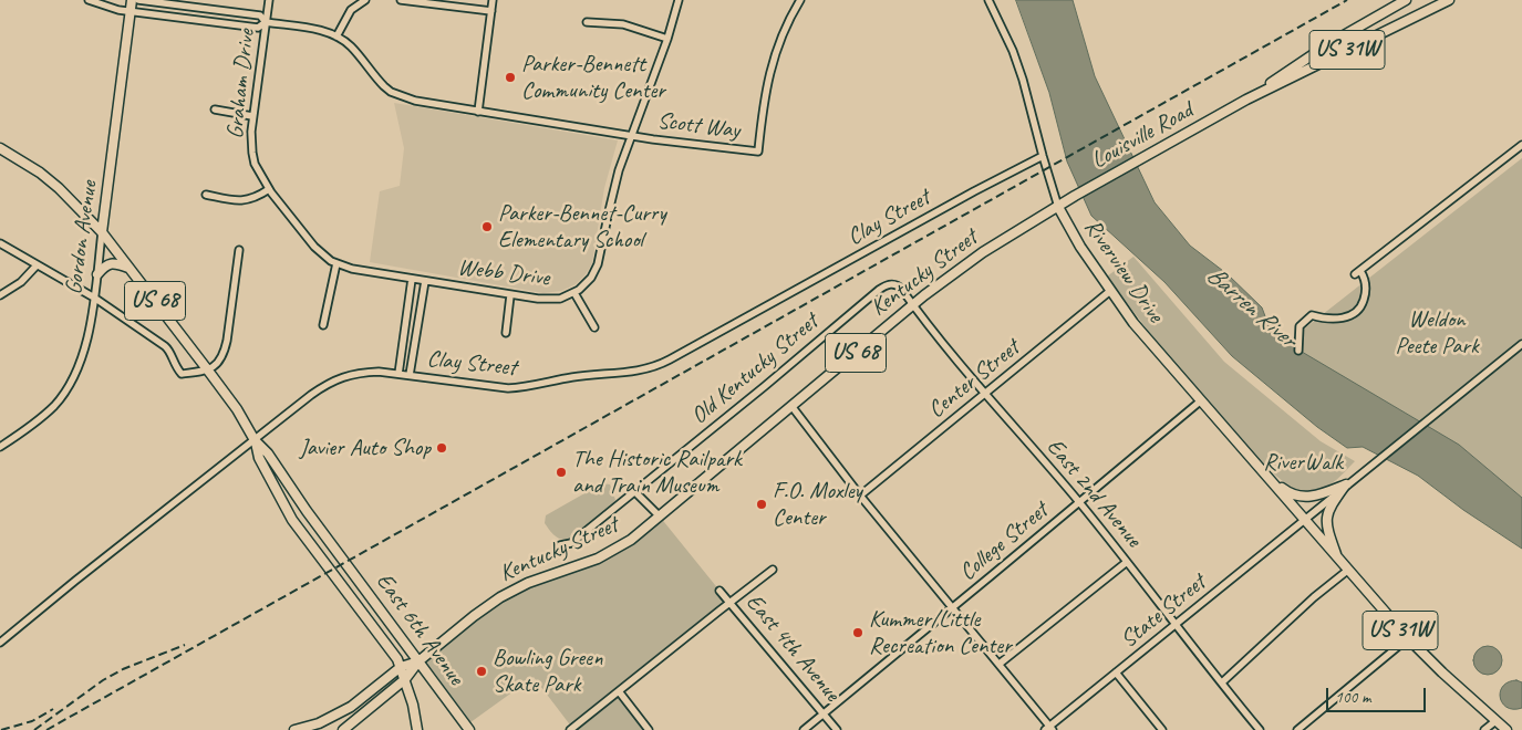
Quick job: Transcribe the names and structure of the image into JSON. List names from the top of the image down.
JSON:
{
  "streets": {
    "main road": [
      "US 31W",
      "Louisville Road",
      "Gordon Avenue",
      "Riverview Drive",
      "Kentucky Street",
      "US 68",
      "East 6th Avenue"
    ],
    "street": [
      "Graham Drive",
      "Scott Way",
      "Clay Street",
      "Webb Drive",
      "Old Kentucky Street",
      "Center Street",
      "East 2nd Avenue",
      "College Street",
      "State Street",
      "East 4th Avenue"
    ]
  },
  "crossings": [
    ["US 31W", "Riverview Drive"],
    ["US 31W", "State Street"],
    ["Graham Drive", "Scott Way"],
    ["Graham Drive", "Webb Drive"],
    ["Scott Way", "Gordon Avenue"],
    ["Scott Way", "Webb Drive"],
    ["Louisville Road", "Riverview Drive"],
    ["Louisville Road", "Kentucky Street"],
    ["Clay Street", "Riverview Drive"],
    ["Clay Street", "US 68"],
    ["Clay Street", "East 6th Avenue"],
    ["Gordon Avenue", "US 68"],
    ["Riverview Drive", "Kentucky Street"],
    ["Riverview Drive", "Center Street"],
    ["Riverview Drive", "College Street"],
    ["Riverview Drive", "State Street"],
    ["Kentucky Street", "US 68"],
    ["Kentucky Street", "East 2nd Avenue"],
    ["Kentucky Street", "East 6th Avenue"],
    ["US 68", "East 6th Avenue"],
    ["Old Kentucky Street", "East 2nd Avenue"],
    ["Center Street", "East 2nd Avenue"],
    ["East 2nd Avenue", "College Street"],
    ["East 2nd Avenue", "State Street"],
    ["College Street", "East 4th Avenue"]
  ],
  "water": ["Barren River"],
  "parks": ["Weldon Peete Park", "RiverWalk"],
  "places": [
    "Parker-Bennett Community Center",
    "Parker-Bennet-Curry Elementary School",
    "Javier Auto Shop",
    "The Historic Railpark and Train Museum",
    "F.O. Moxley Center",
    "Kummer/Little Recreation Center",
    "Bowling Green Skate Park"
  ],
  "scale_bar": "100 m"
}
